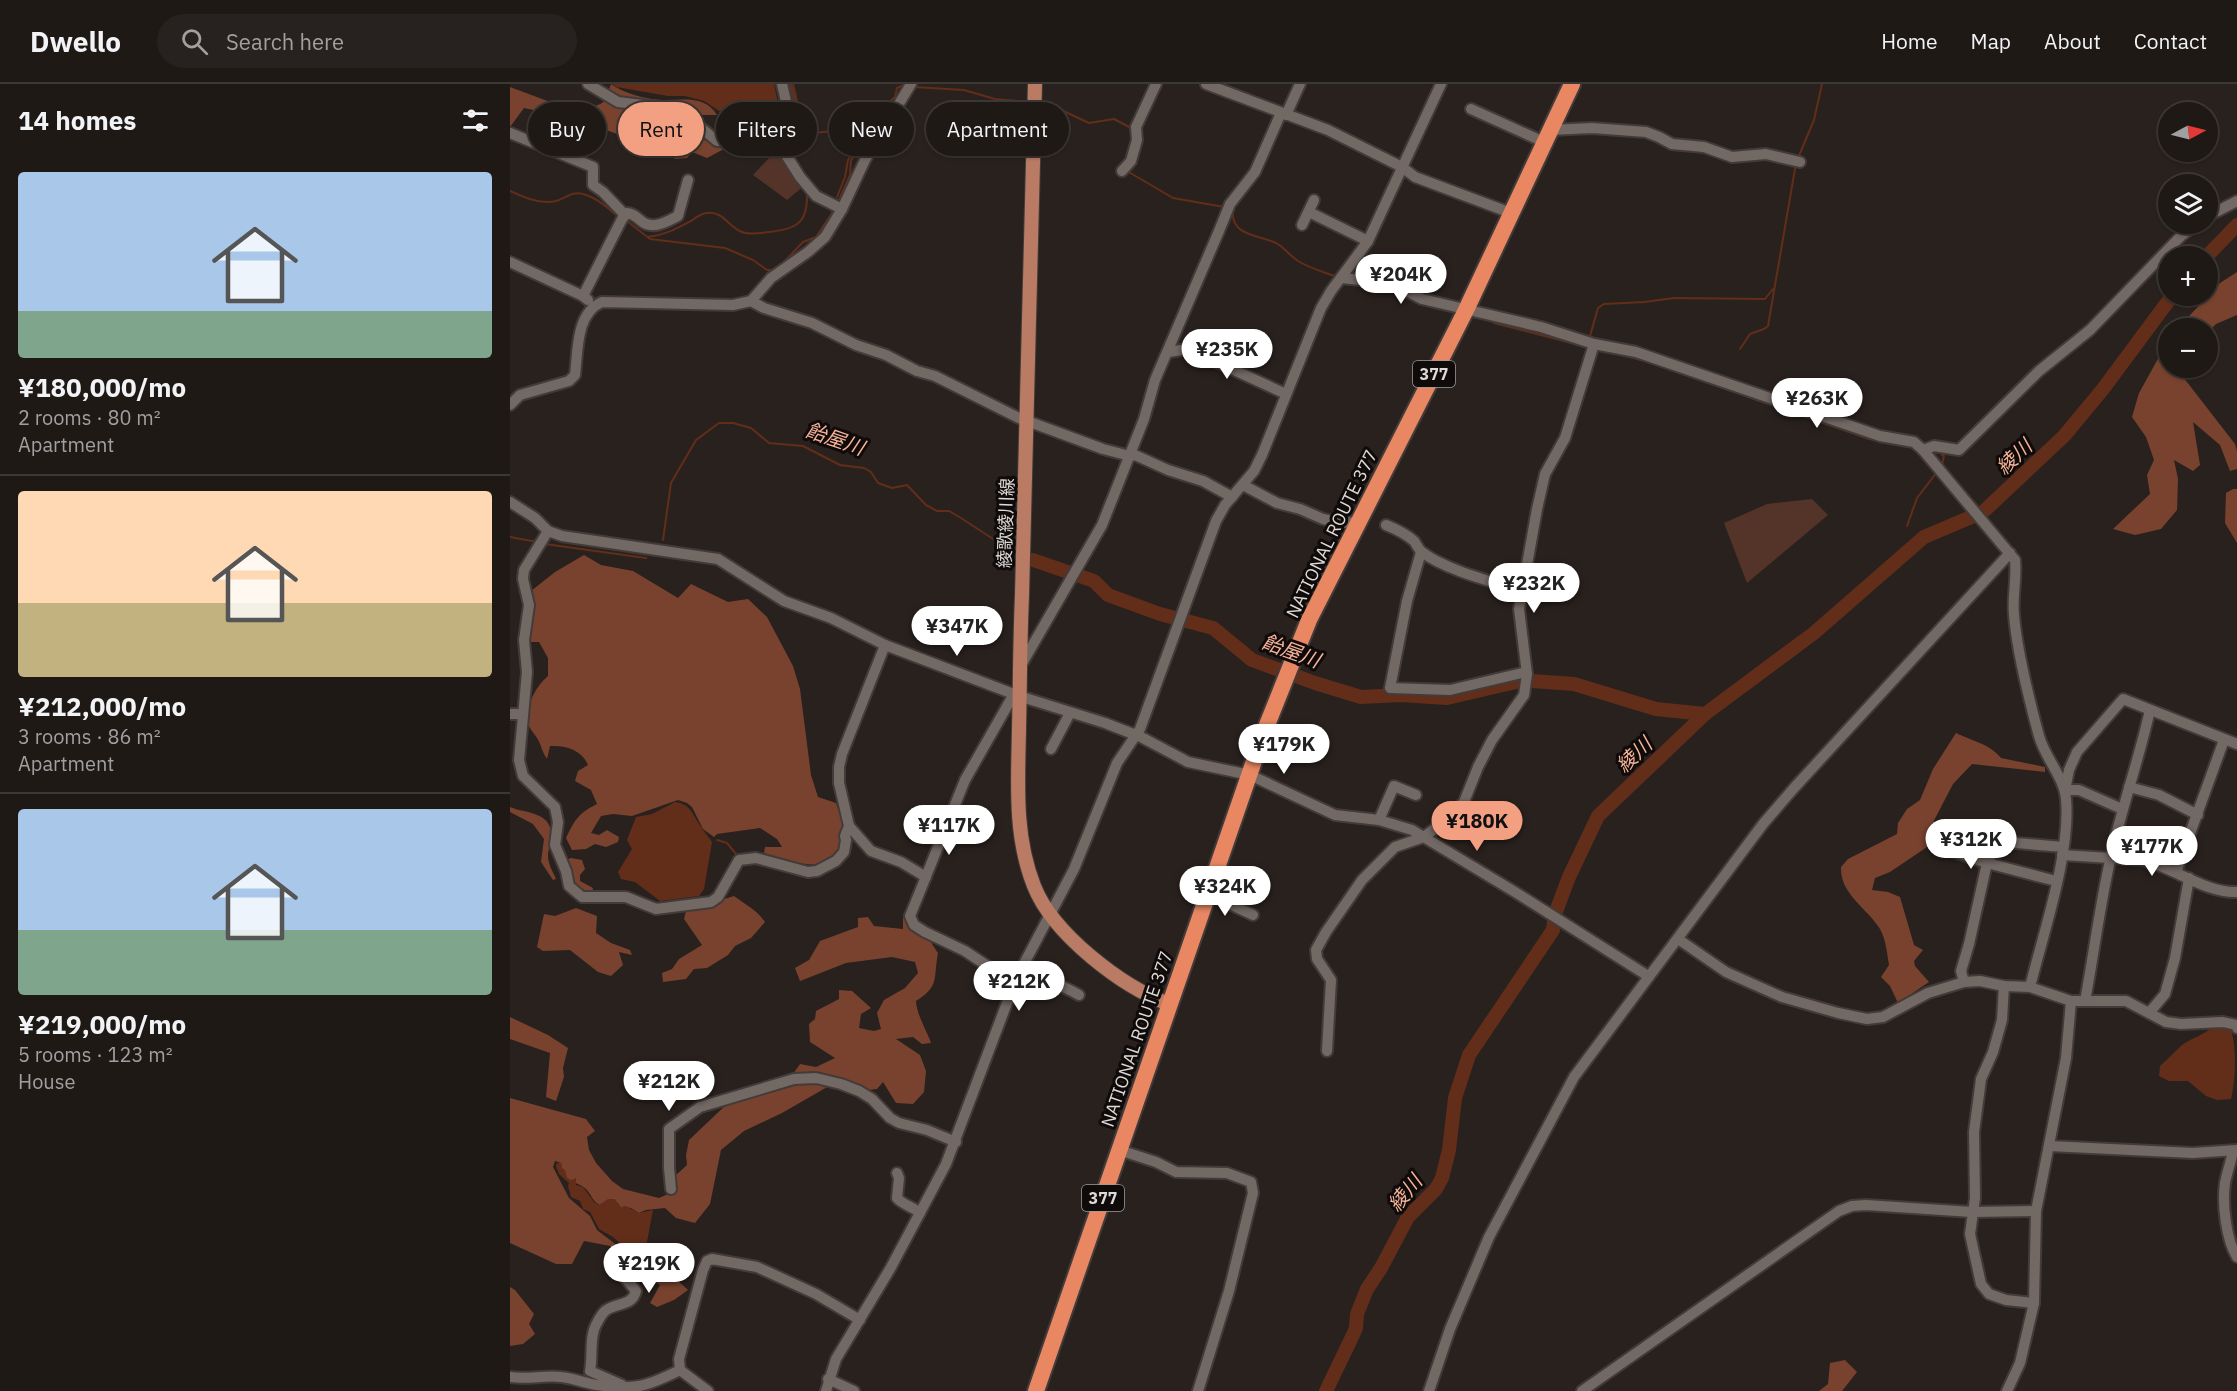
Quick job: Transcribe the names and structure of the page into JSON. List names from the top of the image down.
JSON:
{
  "streets": {
    "highway": ["377", "NATIONAL ROUTE 377"],
    "main road": ["綾歌綾川線"]
  },
  "crossings": [
    ["綾歌綾川線", "NATIONAL ROUTE 377"]
  ],
  "water": ["飴屋川", "綾川"],
  "north": "right",
  "page": {
    "header": "Dwello",
    "search": "Search here",
    "nav": [
      "Home",
      "Map",
      "About",
      "Contact"
    ],
    "heading": "14 homes",
    "map_buttons": ["+", "−"],
    "chip": [
      "Buy",
      "Rent",
      "Filters",
      "New",
      "Apartment"
    ],
    "list": [
      {
        "name": "¥180,000/mo",
        "note": "2 rooms · 80 m² · Apartment"
      },
      {
        "name": "¥212,000/mo",
        "note": "3 rooms · 86 m² · Apartment"
      },
      {
        "name": "¥219,000/mo",
        "note": "5 rooms · 123 m² · House"
      }
    ],
    "price": [
      "¥204K",
      "¥235K",
      "¥263K",
      "¥232K",
      "¥347K",
      "¥179K",
      "¥180K",
      "¥117K",
      "¥312K",
      "¥177K",
      "¥324K",
      "¥212K",
      "¥212K",
      "¥219K"
    ]
  }
}
